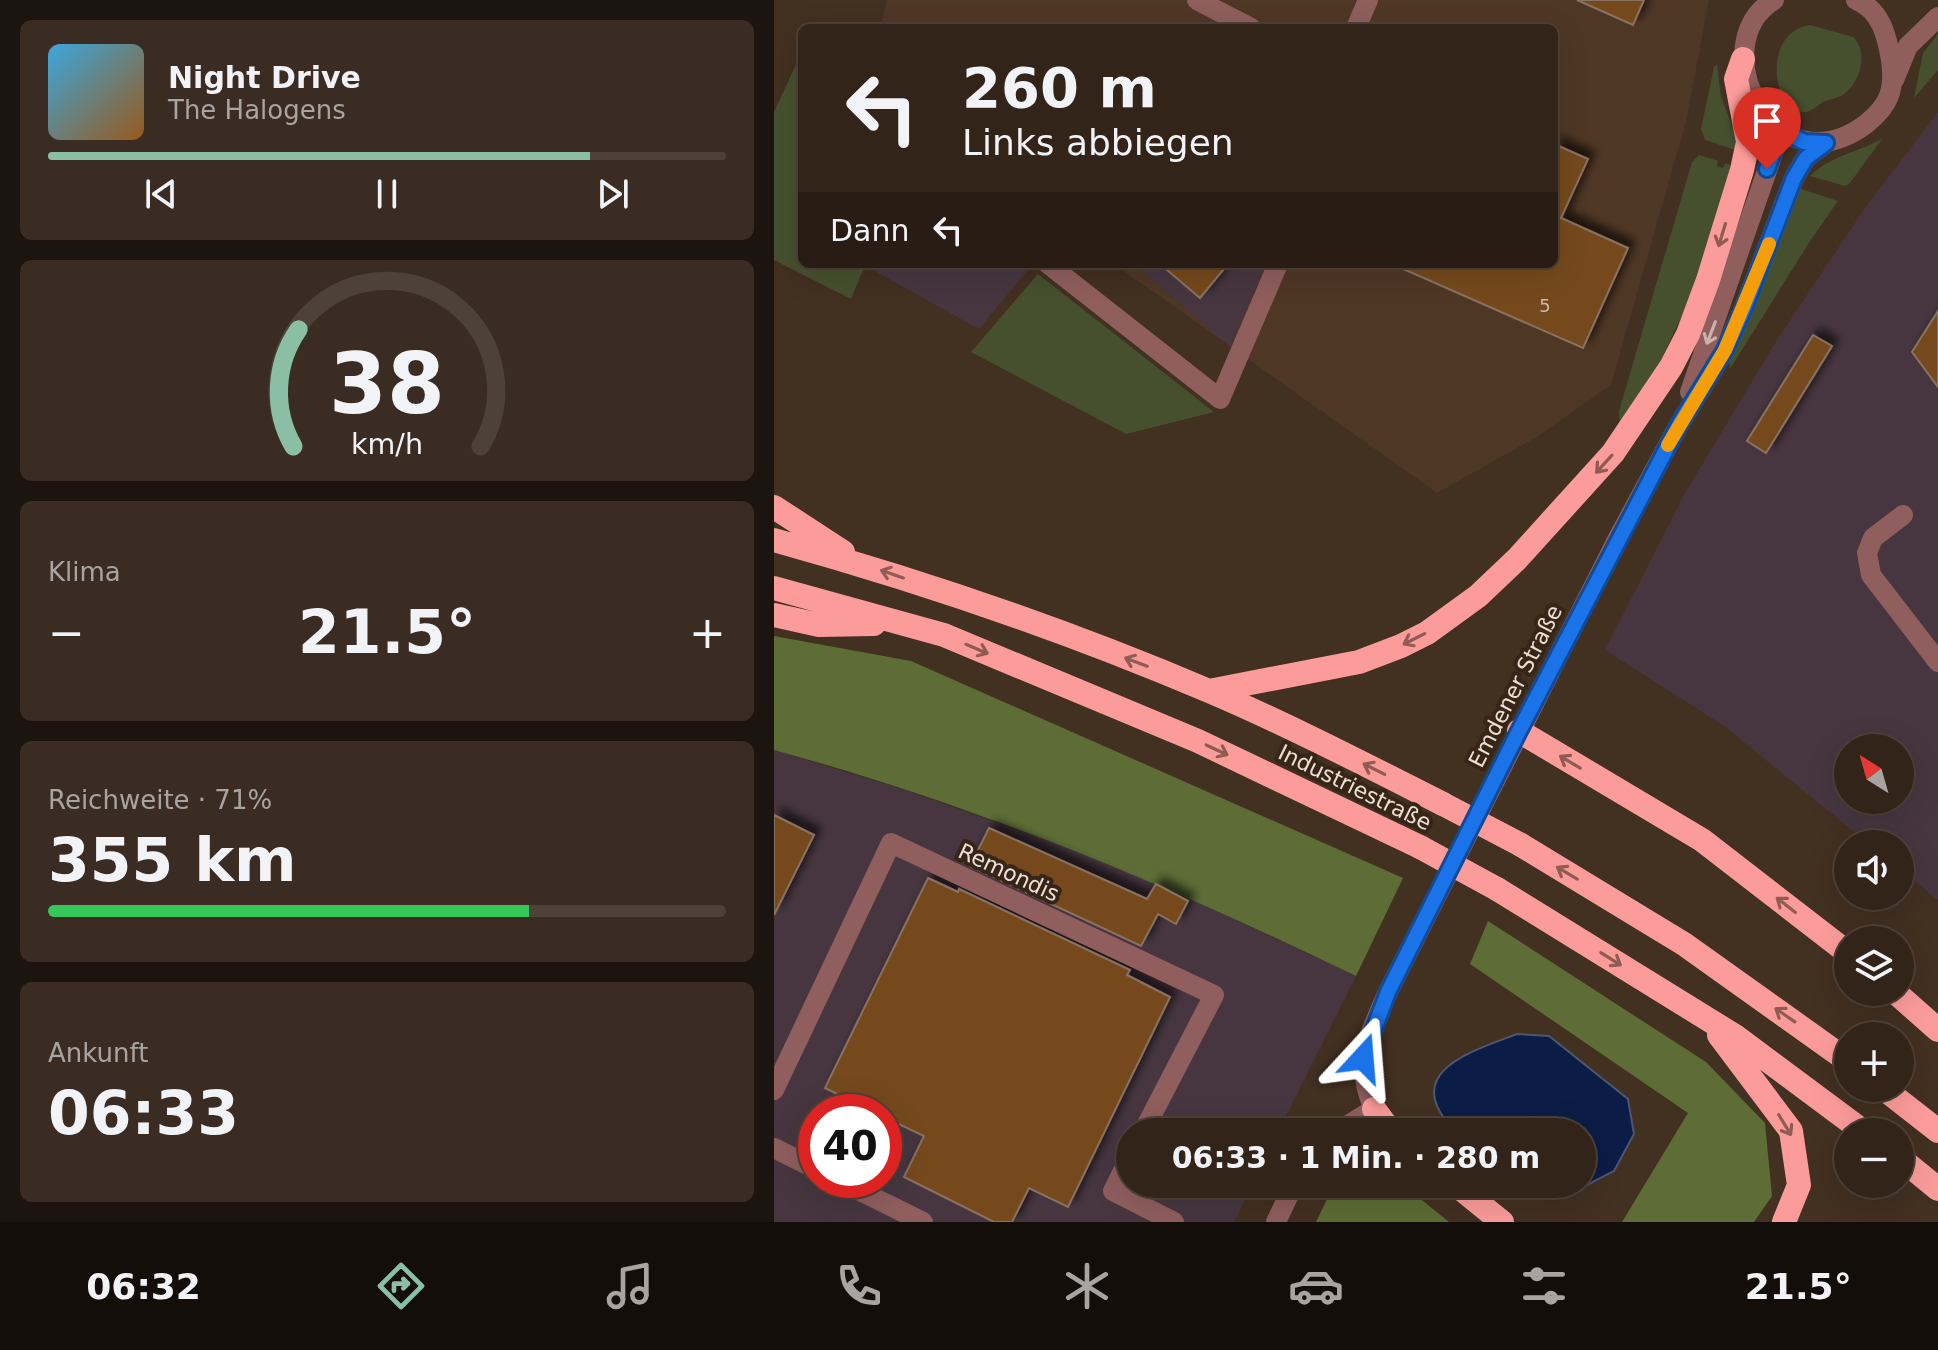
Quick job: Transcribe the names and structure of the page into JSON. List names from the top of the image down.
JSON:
{
  "streets": {
    "highway": ["Industriestraße"],
    "street": ["Emdener Straße", "Remondis"]
  },
  "house_numbers": ["5"],
  "north": "top left",
  "page": {
    "turn": ["260 m", "Links abbiegen"],
    "song": ["Night Drive", "The Halogens"],
    "then": "Dann",
    "tile": [
      "Klima",
      ["Reichweite · 71%", "355 km"],
      ["Ankunft", "06:33"]
    ],
    "heat": ["−", "21.5°", "+"],
    "map_buttons": ["+", "−"],
    "limit": "40",
    "trip": "06:33 · 1 Min. · 280 m",
    "tabs": ["06:32", "21.5°"],
    "gauge": ["38", "km/h"]
  }
}
